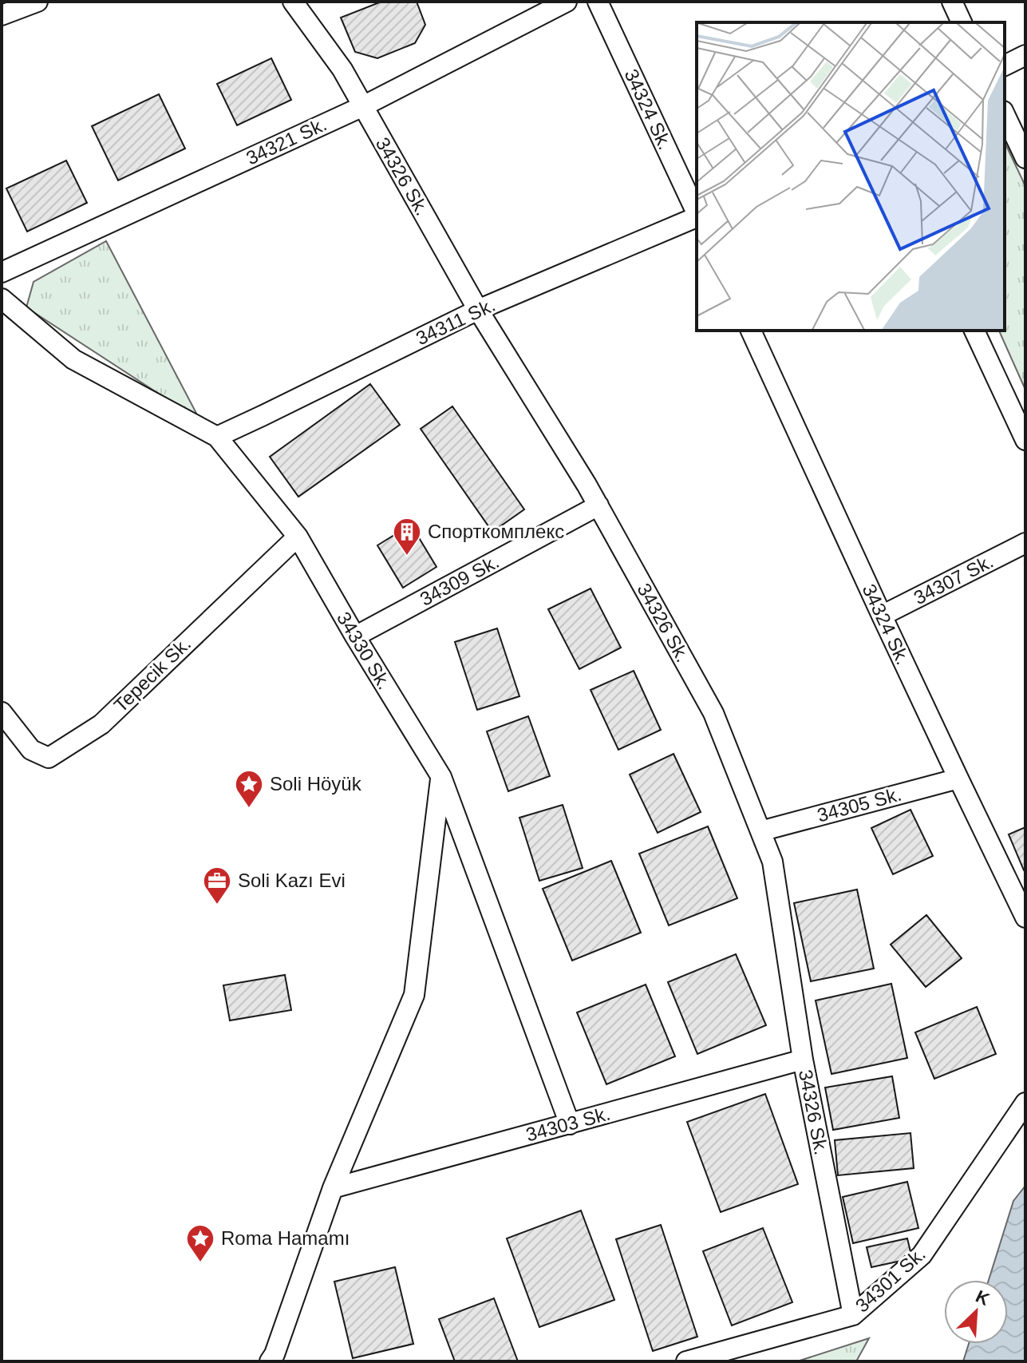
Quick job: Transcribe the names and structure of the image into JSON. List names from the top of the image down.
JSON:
{
  "streets": {
    "street": [
      "34324 Sk.",
      "34321 Sk.",
      "34326 Sk.",
      "34311 Sk.",
      "34307 Sk.",
      "34309 Sk.",
      "34330 Sk.",
      "Tepecik Sk.",
      "34305 Sk.",
      "34303 Sk.",
      "34301 Sk."
    ]
  },
  "crossings": [
    ["34324 Sk.", "34307 Sk."],
    ["34324 Sk.", "34305 Sk."],
    ["34321 Sk.", "34326 Sk."],
    ["34326 Sk.", "34311 Sk."],
    ["34326 Sk.", "34309 Sk."],
    ["34326 Sk.", "34305 Sk."],
    ["34326 Sk.", "34303 Sk."],
    ["34326 Sk.", "34301 Sk."],
    ["34311 Sk.", "34330 Sk."],
    ["34309 Sk.", "34330 Sk."],
    ["34330 Sk.", "Tepecik Sk."],
    ["34330 Sk.", "34303 Sk."]
  ],
  "places": {
    "building": ["Спорткомплекс"],
    "place": ["Soli Höyük", "Roma Hamamı"],
    "office": ["Soli Kazı Evi"]
  },
  "north": "top right"
}
